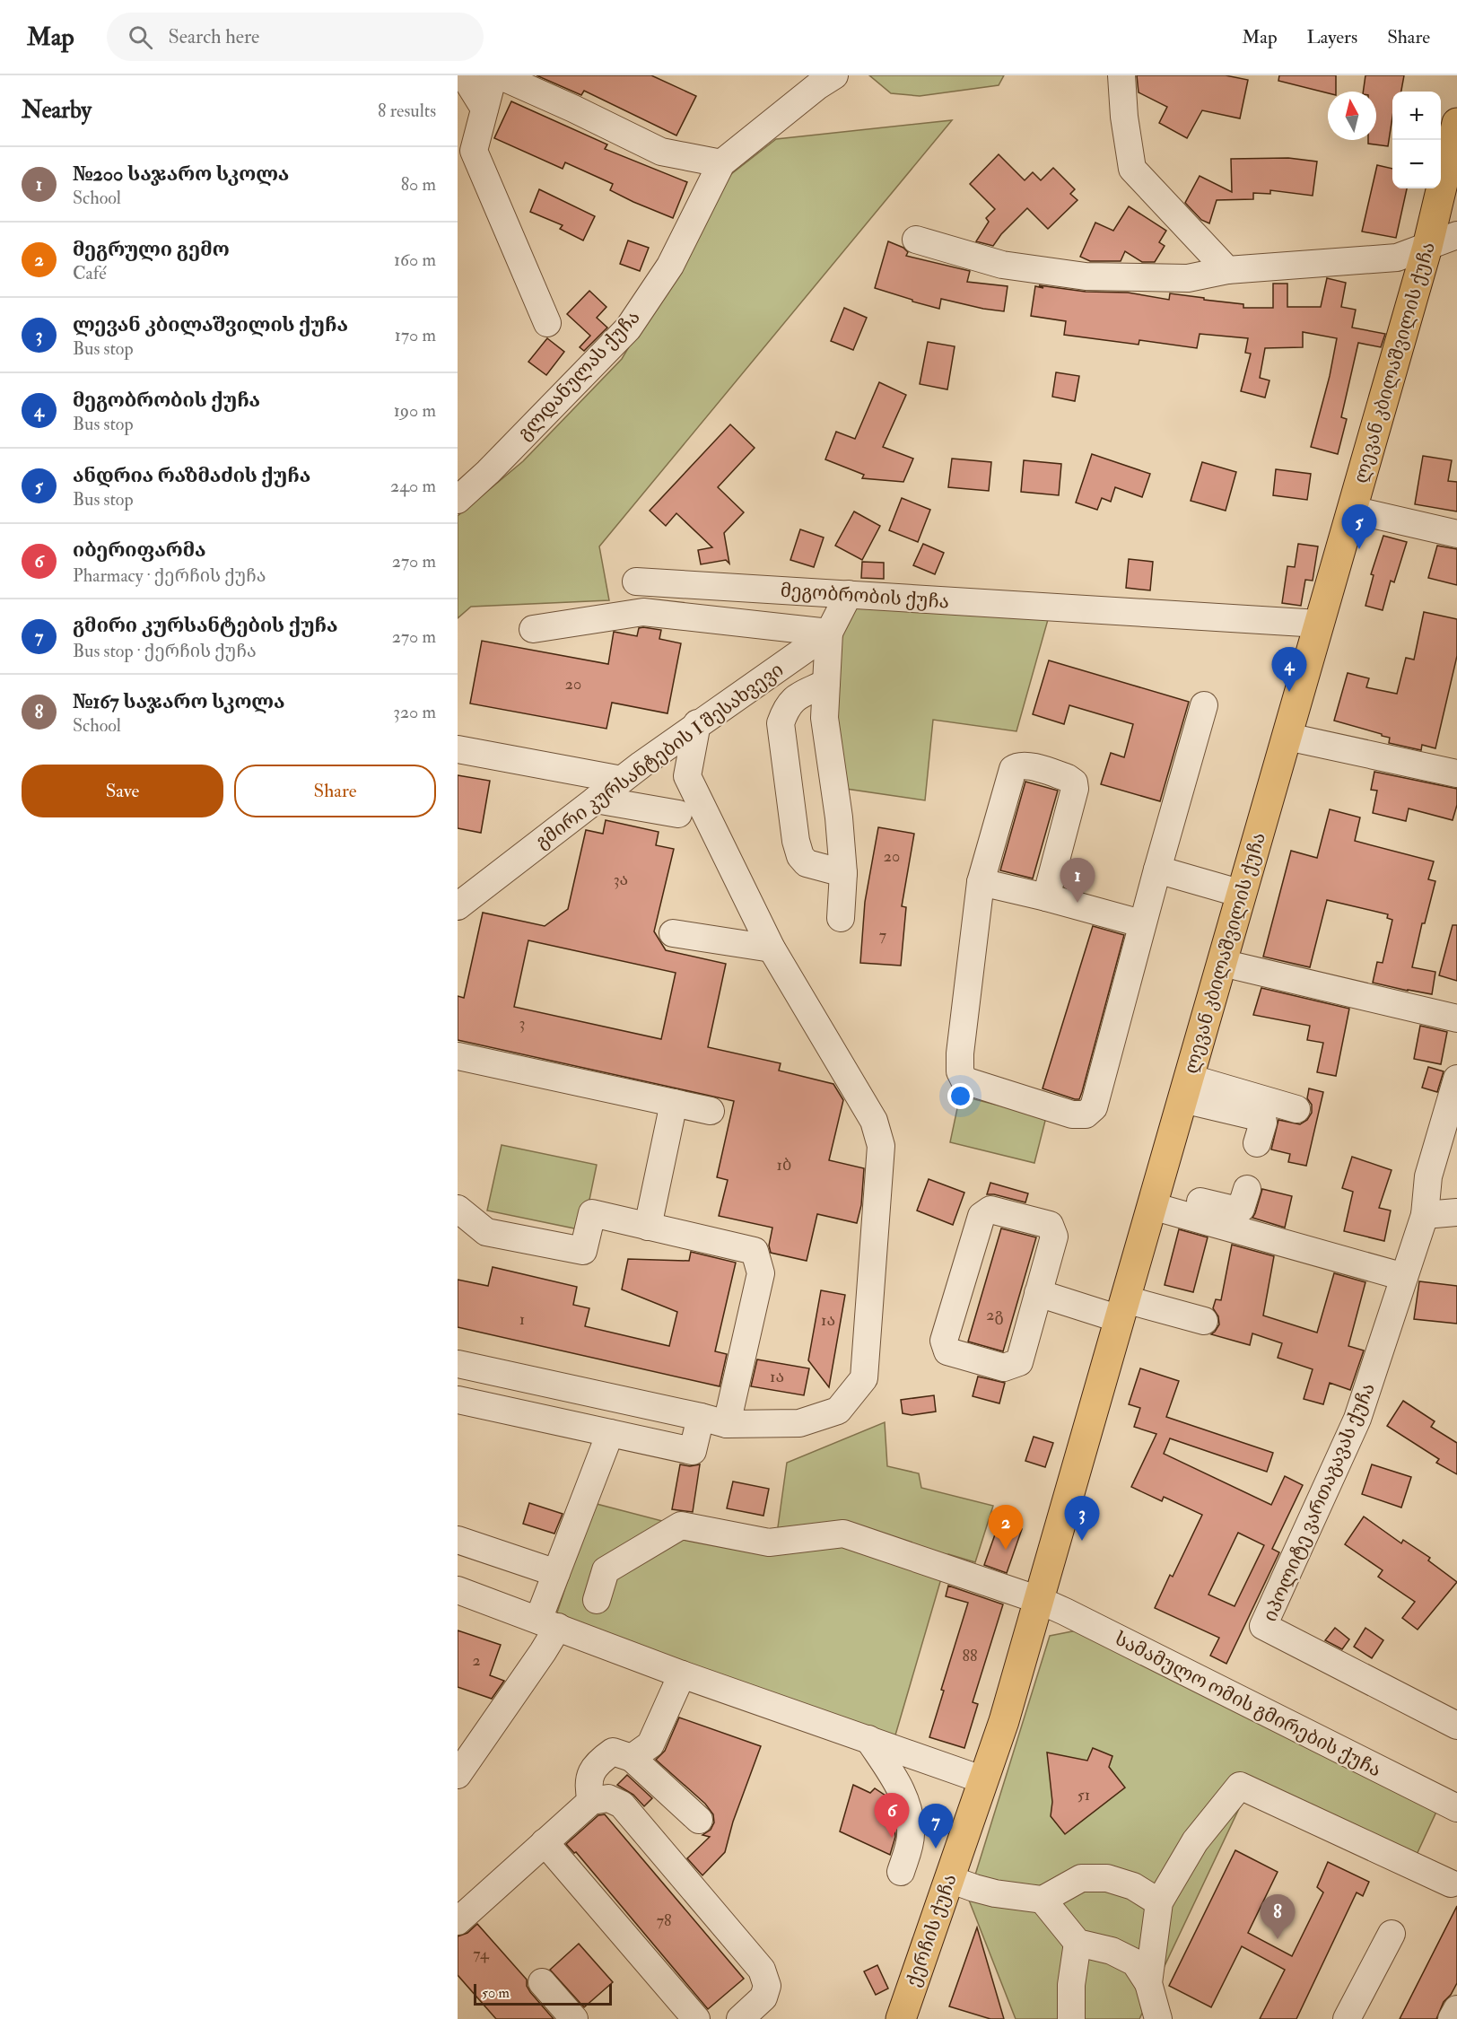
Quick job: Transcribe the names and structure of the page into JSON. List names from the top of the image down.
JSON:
{
  "streets": {
    "main road": ["ლევან კბილაშვილის ქუჩა", "ქერჩის ქუჩა"],
    "street": [
      "გლდანულას ქუჩა",
      "მეგობრობის ქუჩა",
      "გმირი კურსანტების I შესახვევი",
      "იპოლიტე ვართაგავას ქუჩა",
      "სამამულო ომის გმირების ქუჩა"
    ]
  },
  "crossings": [
    ["ლევან კბილაშვილის ქუჩა", "მეგობრობის ქუჩა"],
    ["ლევან კბილაშვილის ქუჩა", "სამამულო ომის გმირების ქუჩა"],
    ["ლევან კბილაშვილის ქუჩა", "ქერჩის ქუჩა"],
    ["მეგობრობის ქუჩა", "გმირი კურსანტების I შესახვევი"]
  ],
  "house_numbers": [
    "20",
    "20",
    "3ა",
    "7",
    "3",
    "1ბ",
    "2გ",
    "1",
    "1ა",
    "1ა",
    "88",
    "2",
    "51",
    "78",
    "74"
  ],
  "scale_bar": "50 m",
  "north": "top",
  "page": {
    "header": "Map",
    "search": "Search here",
    "nav": ["Map", "Layers", "Share"],
    "heading": ["Nearby", "8 results"],
    "map_buttons": ["+", "−"],
    "list": [
      {
        "mark": "1",
        "name": "№200 საჯარო სკოლა",
        "note": "School",
        "value": "80 m"
      },
      {
        "mark": "2",
        "name": "მეგრული გემო",
        "note": "Café",
        "value": "160 m"
      },
      {
        "mark": "3",
        "name": "ლევან კბილაშვილის ქუჩა",
        "note": "Bus stop",
        "value": "170 m"
      },
      {
        "mark": "4",
        "name": "მეგობრობის ქუჩა",
        "note": "Bus stop",
        "value": "190 m"
      },
      {
        "mark": "5",
        "name": "ანდრია რაზმაძის ქუჩა",
        "note": "Bus stop",
        "value": "240 m"
      },
      {
        "mark": "6",
        "name": "იბერიფარმა",
        "note": "Pharmacy · ქერჩის ქუჩა",
        "value": "270 m"
      },
      {
        "mark": "7",
        "name": "გმირი კურსანტების ქუჩა",
        "note": "Bus stop · ქერჩის ქუჩა",
        "value": "270 m"
      },
      {
        "mark": "8",
        "name": "№167 საჯარო სკოლა",
        "note": "School",
        "value": "320 m"
      }
    ],
    "pins": [
      "5",
      "4",
      "1",
      "3",
      "2",
      "6",
      "7",
      "8"
    ],
    "buttons": ["Save", "Share"],
    "scale": "50 m"
  }
}
